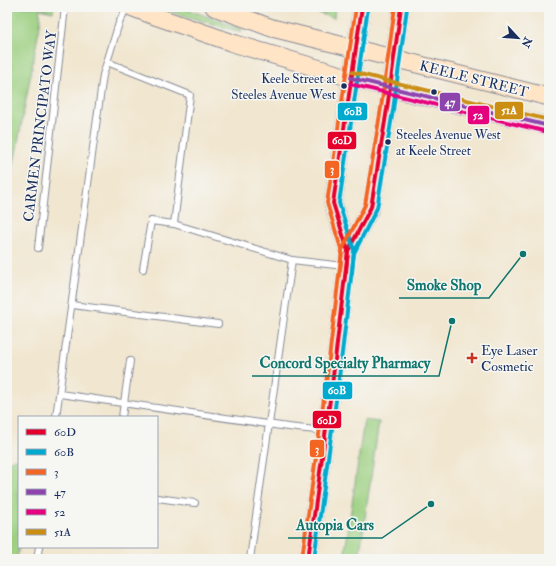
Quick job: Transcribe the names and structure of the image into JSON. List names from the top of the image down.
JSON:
{
  "streets": {
    "main road": ["KEELE STREET"],
    "lane": ["CARMEN PRINCIPATO WAY"]
  },
  "places": {
    "other": [
      "Keele Street at Steeles Avenue West",
      "Steeles Avenue West at Keele Street",
      "Smoke Shop",
      "Concord Specialty Pharmacy",
      "Autopia Cars"
    ],
    "health": ["Eye Laser Cosmetic"]
  },
  "lines": [
    "transit line 60D",
    "transit line 3",
    "transit line 60B",
    "transit line 51A",
    "transit line 47",
    "transit line 52"
  ],
  "legend": [
    "60D",
    "60B",
    "3",
    "47",
    "52",
    "51A"
  ],
  "north": "bottom right"
}
